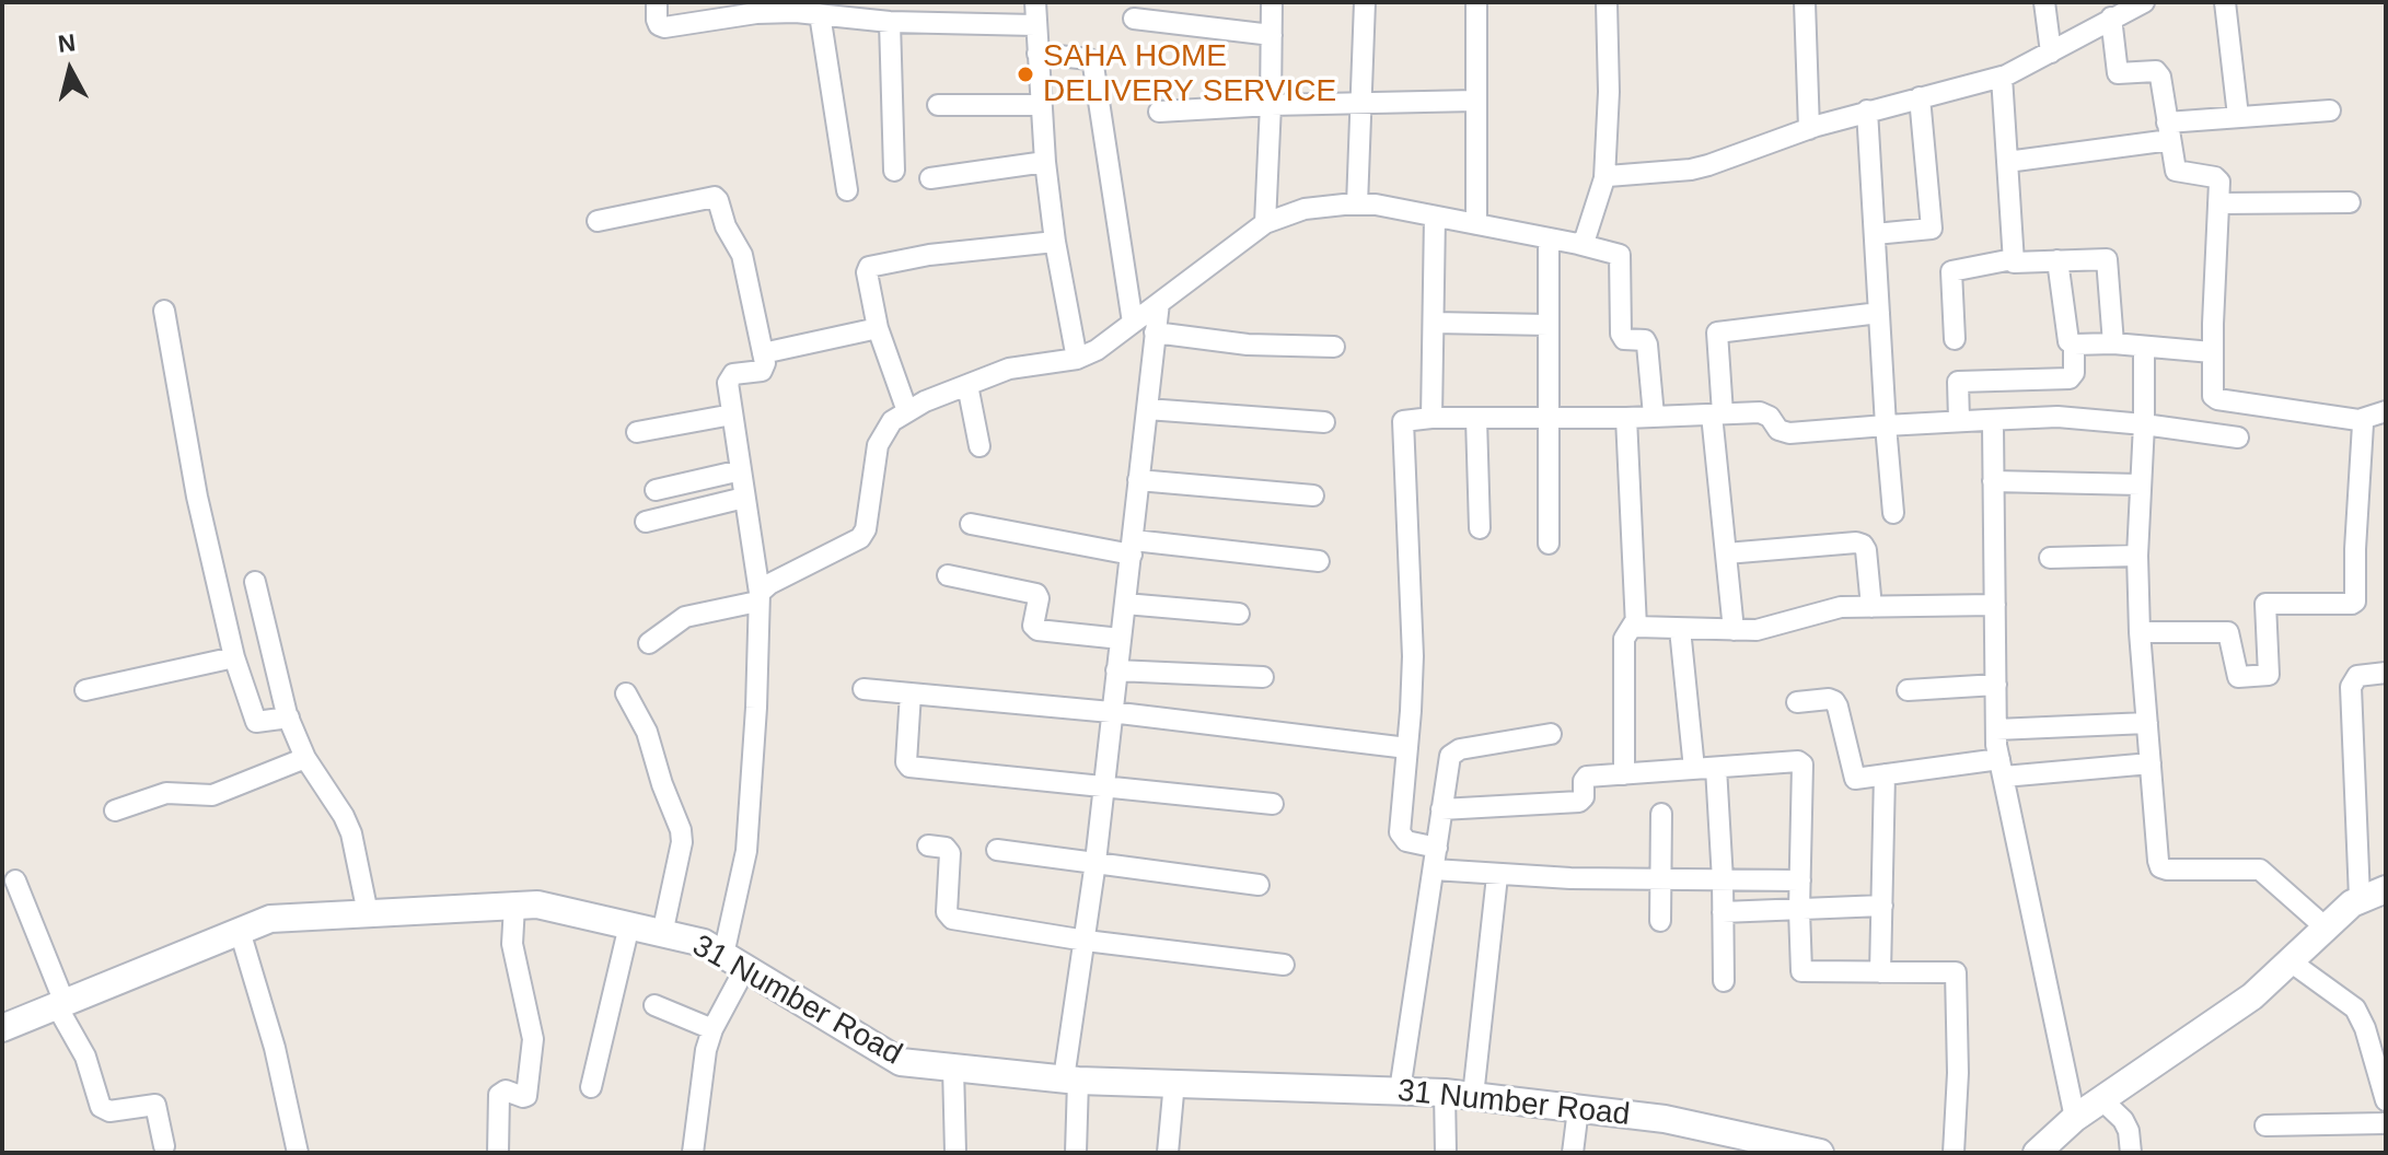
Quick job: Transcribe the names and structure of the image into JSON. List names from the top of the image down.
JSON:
{
  "streets": {
    "main road": ["31 Number Road"]
  },
  "places": ["SAHA HOME DELIVERY SERVICE"],
  "north": "top"
}
